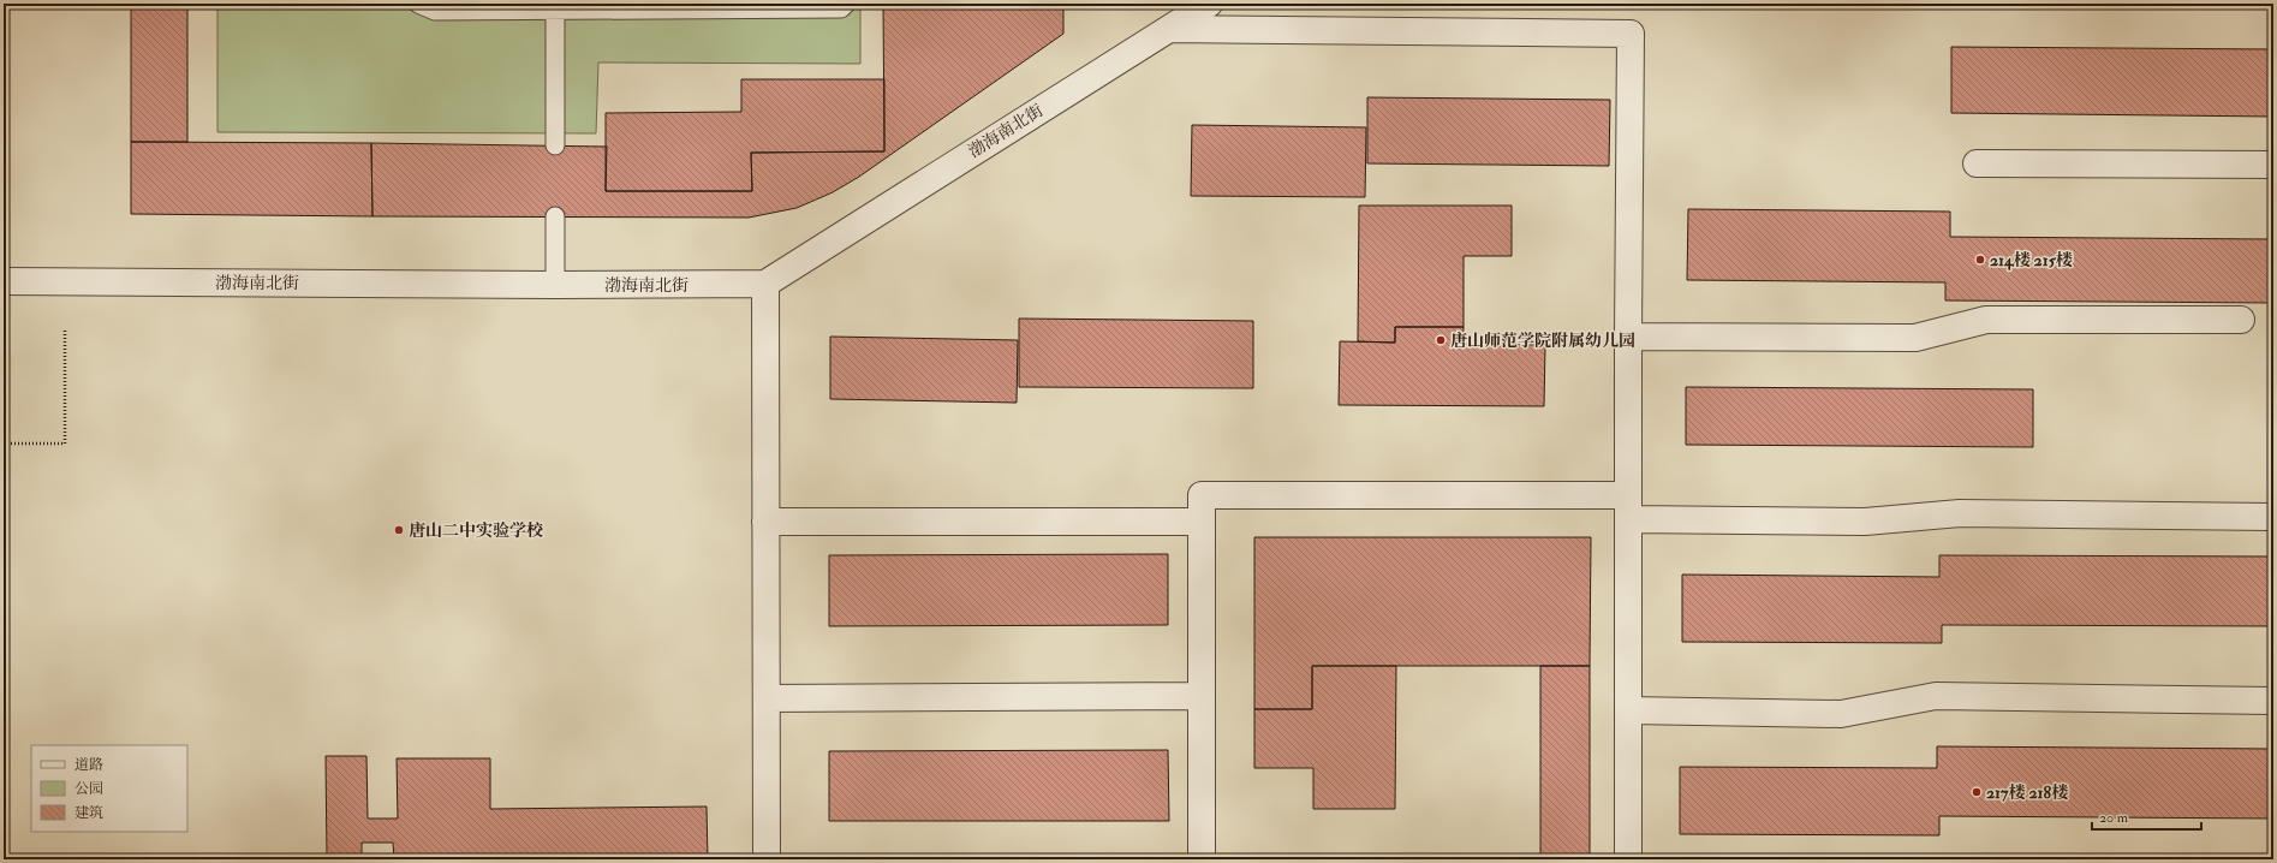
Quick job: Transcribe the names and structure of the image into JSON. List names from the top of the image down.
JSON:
{
  "streets": {
    "street": ["渤海南北街"]
  },
  "places": [
    "214楼 215楼",
    "唐山师范学院附属幼儿园",
    "唐山二中实验学校",
    "217楼 218楼"
  ],
  "legend": ["道路", "公园", "建筑"],
  "scale_bar": "20 m"
}
